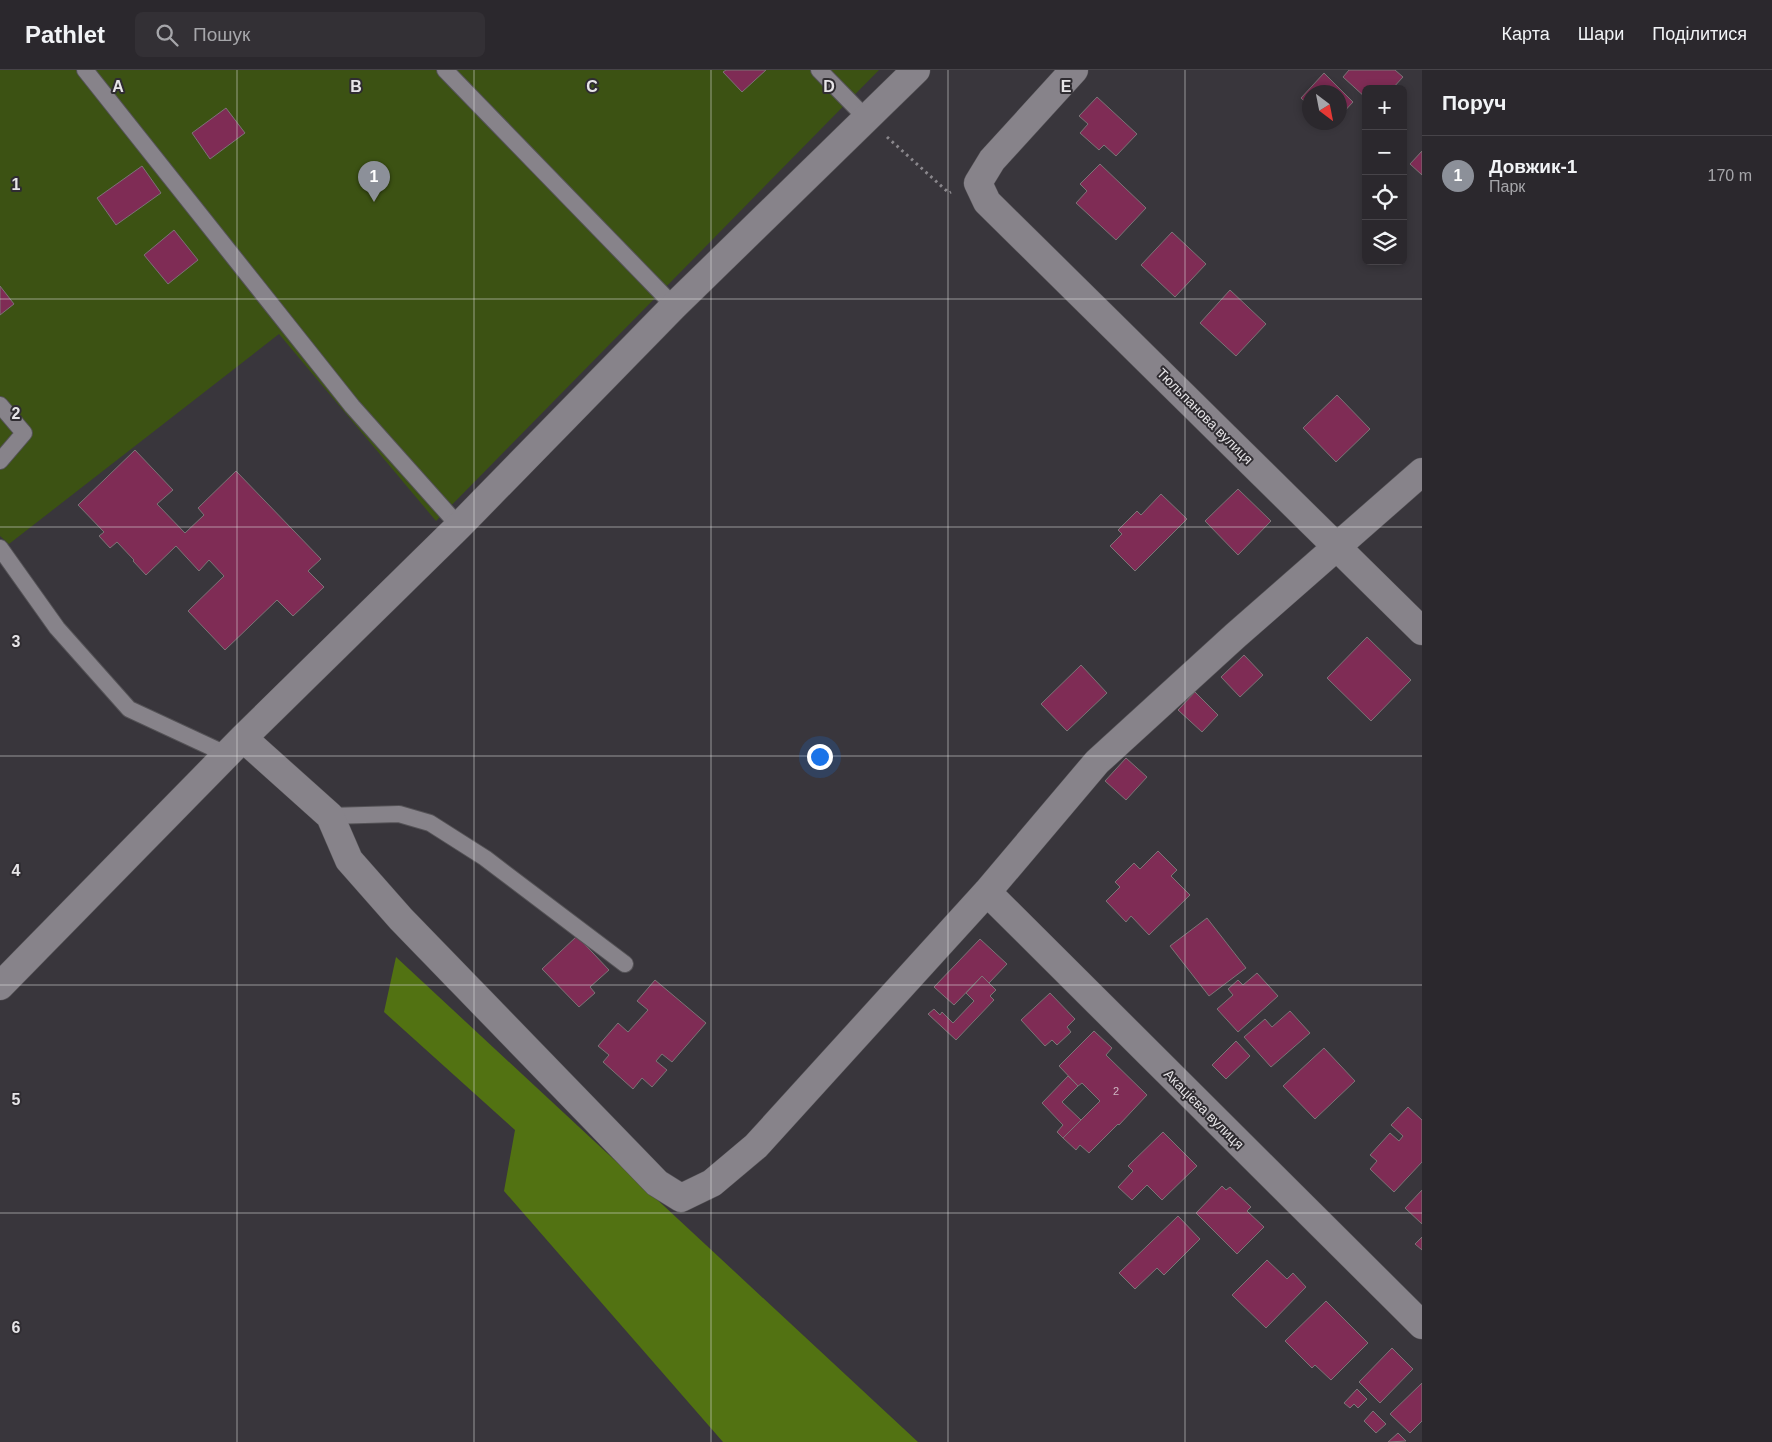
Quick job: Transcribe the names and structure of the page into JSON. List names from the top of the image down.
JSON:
{
  "streets": {
    "street": ["Тюльпанова вулиця", "Акацієва вулиця"]
  },
  "house_numbers": ["2"],
  "north": "bottom right",
  "page": {
    "header": "Pathlet",
    "search": "Пошук",
    "nav": ["Карта", "Шари", "Поділитися"],
    "heading": "Поруч",
    "map_buttons": ["+", "−"],
    "list": [
      {
        "mark": "1",
        "name": "Довжик-1",
        "note": "Парк",
        "value": "170 m"
      }
    ],
    "pins": "1"
  },
  "grid": {
    "columns": [
      "A",
      "B",
      "C",
      "D",
      "E"
    ],
    "rows": [
      "1",
      "2",
      "3",
      "4",
      "5",
      "6"
    ]
  }
}
